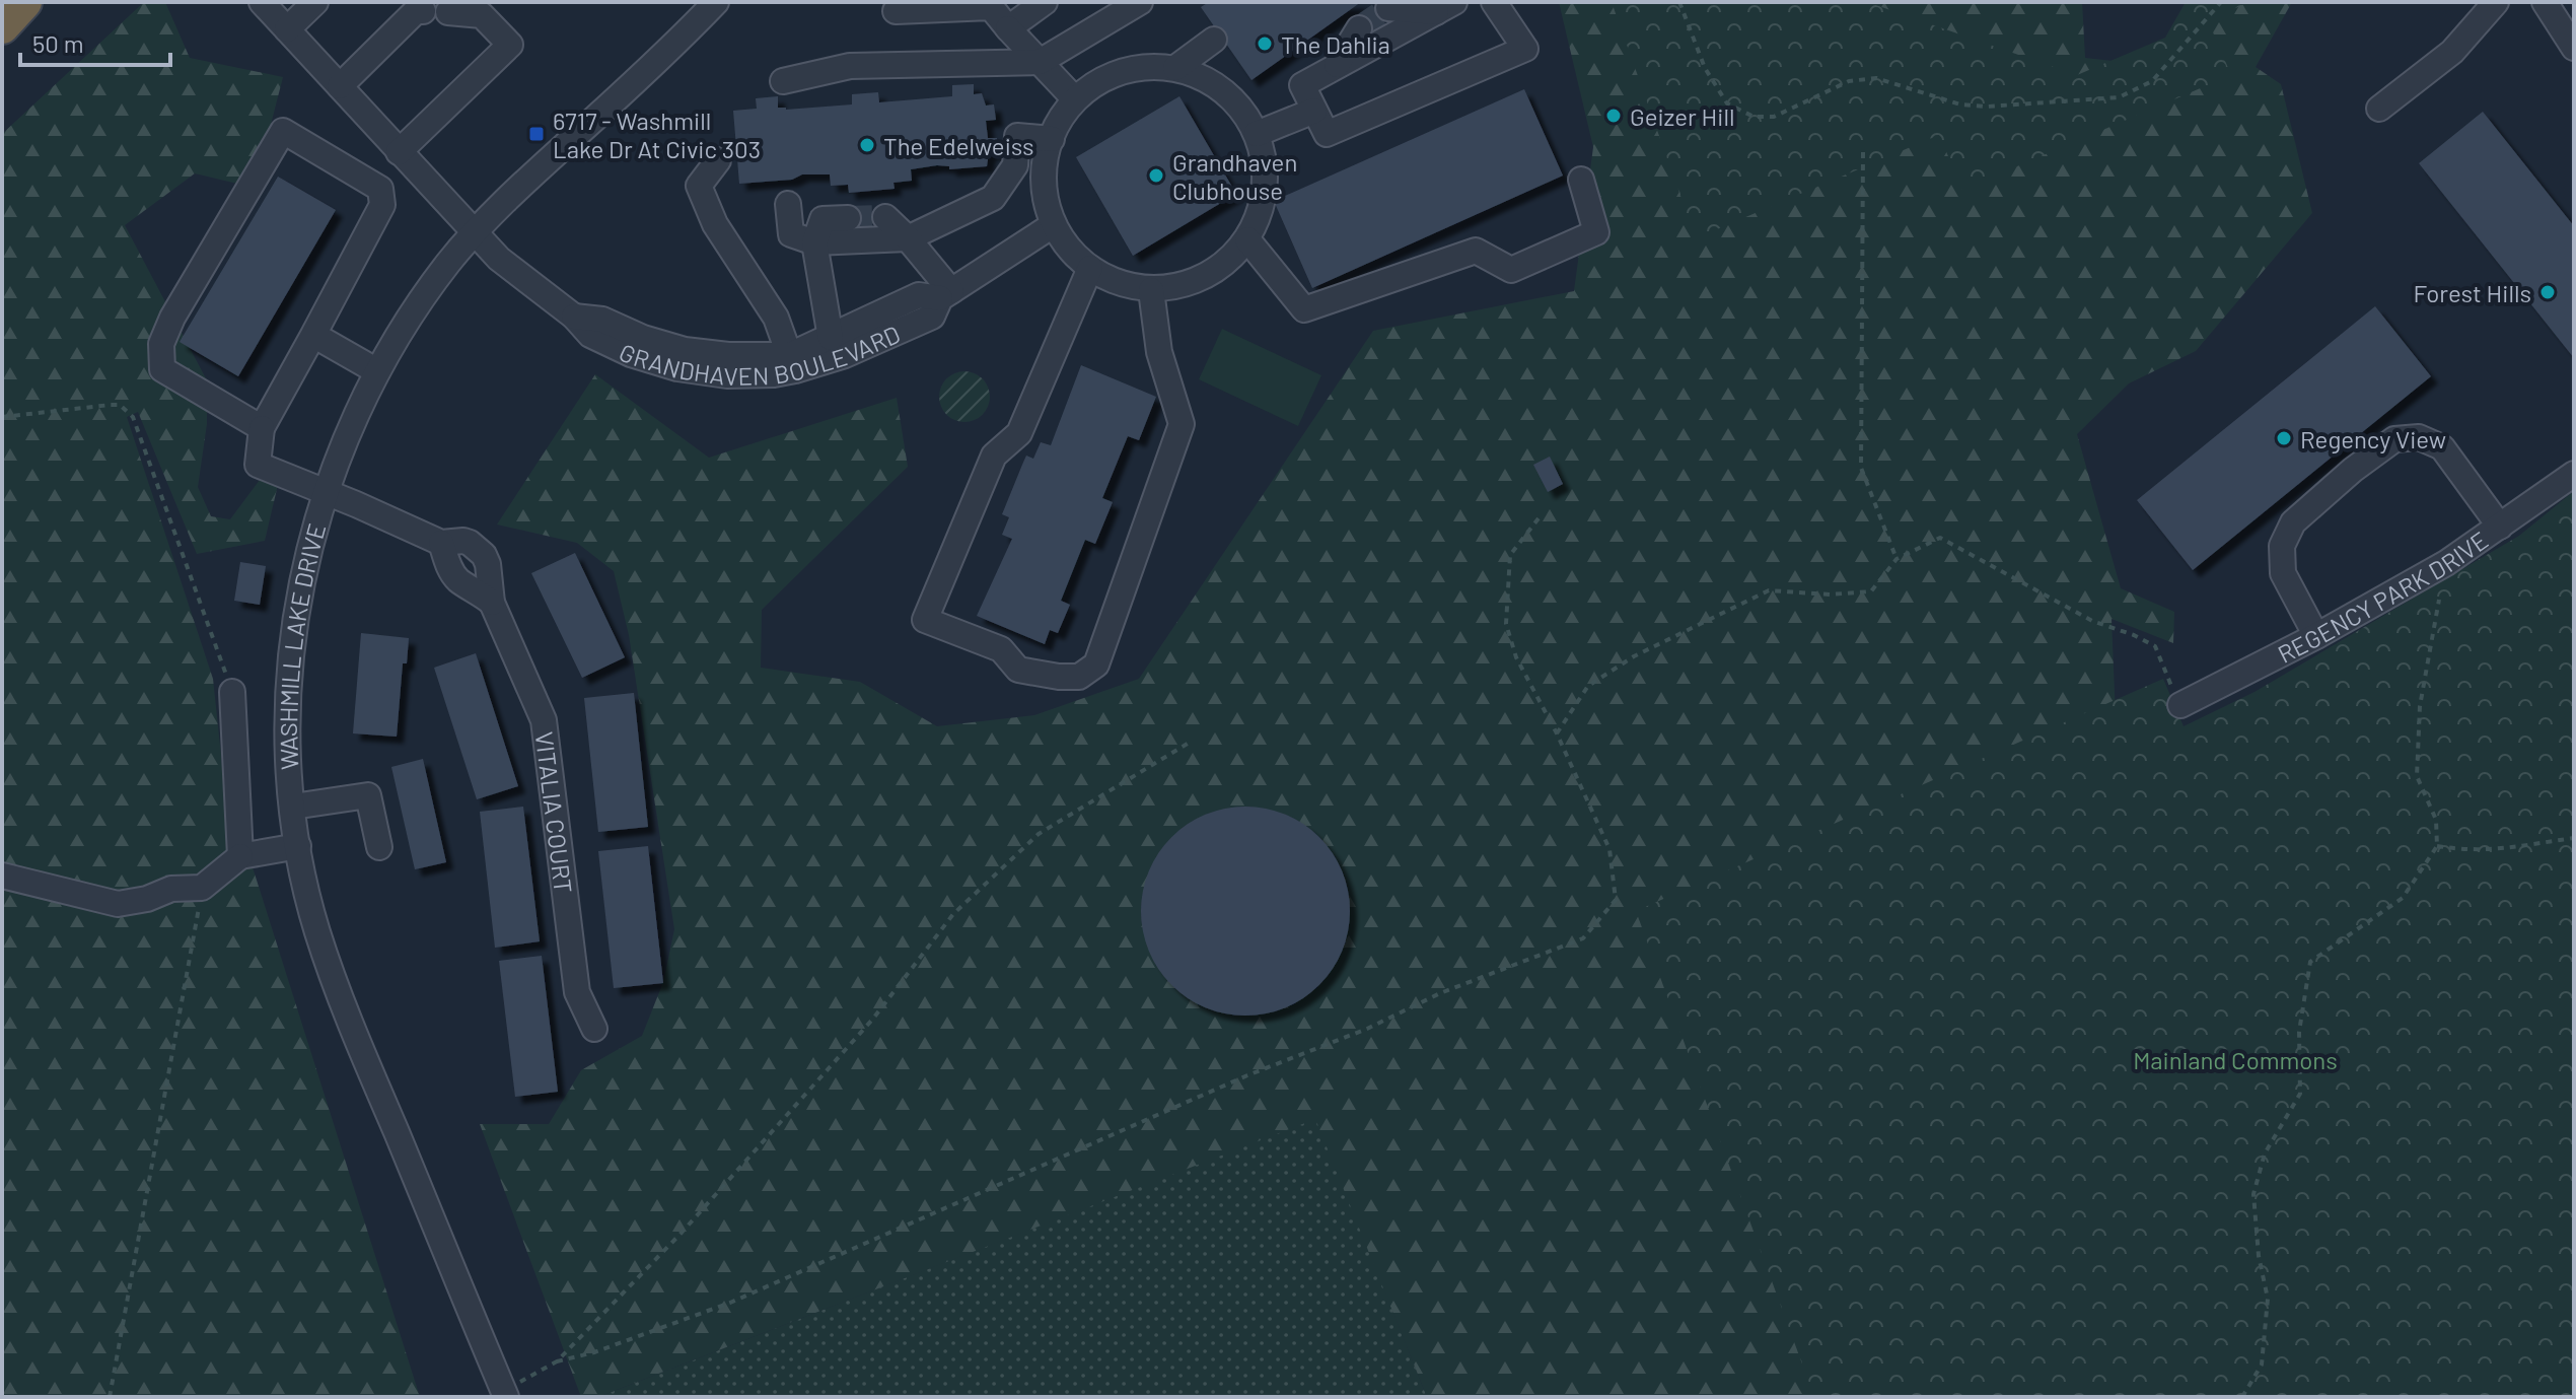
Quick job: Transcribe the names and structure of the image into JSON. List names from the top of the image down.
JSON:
{
  "streets": {
    "street": [
      "GRANDHAVEN BOULEVARD",
      "REGENCY PARK DRIVE",
      "WASHMILL LAKE DRIVE",
      "VITALIA COURT"
    ]
  },
  "crossings": [
    ["GRANDHAVEN BOULEVARD", "WASHMILL LAKE DRIVE"],
    ["WASHMILL LAKE DRIVE", "VITALIA COURT"]
  ],
  "parks": ["Mainland Commons"],
  "places": {
    "other": [
      "The Dahlia",
      "Geizer Hill",
      "The Edelweiss",
      "Grandhaven Clubhouse",
      "Forest Hills",
      "Regency View"
    ],
    "transit": ["6717 - Washmill Lake Dr At Civic 303"]
  },
  "scale_bar": "50 m"
}
